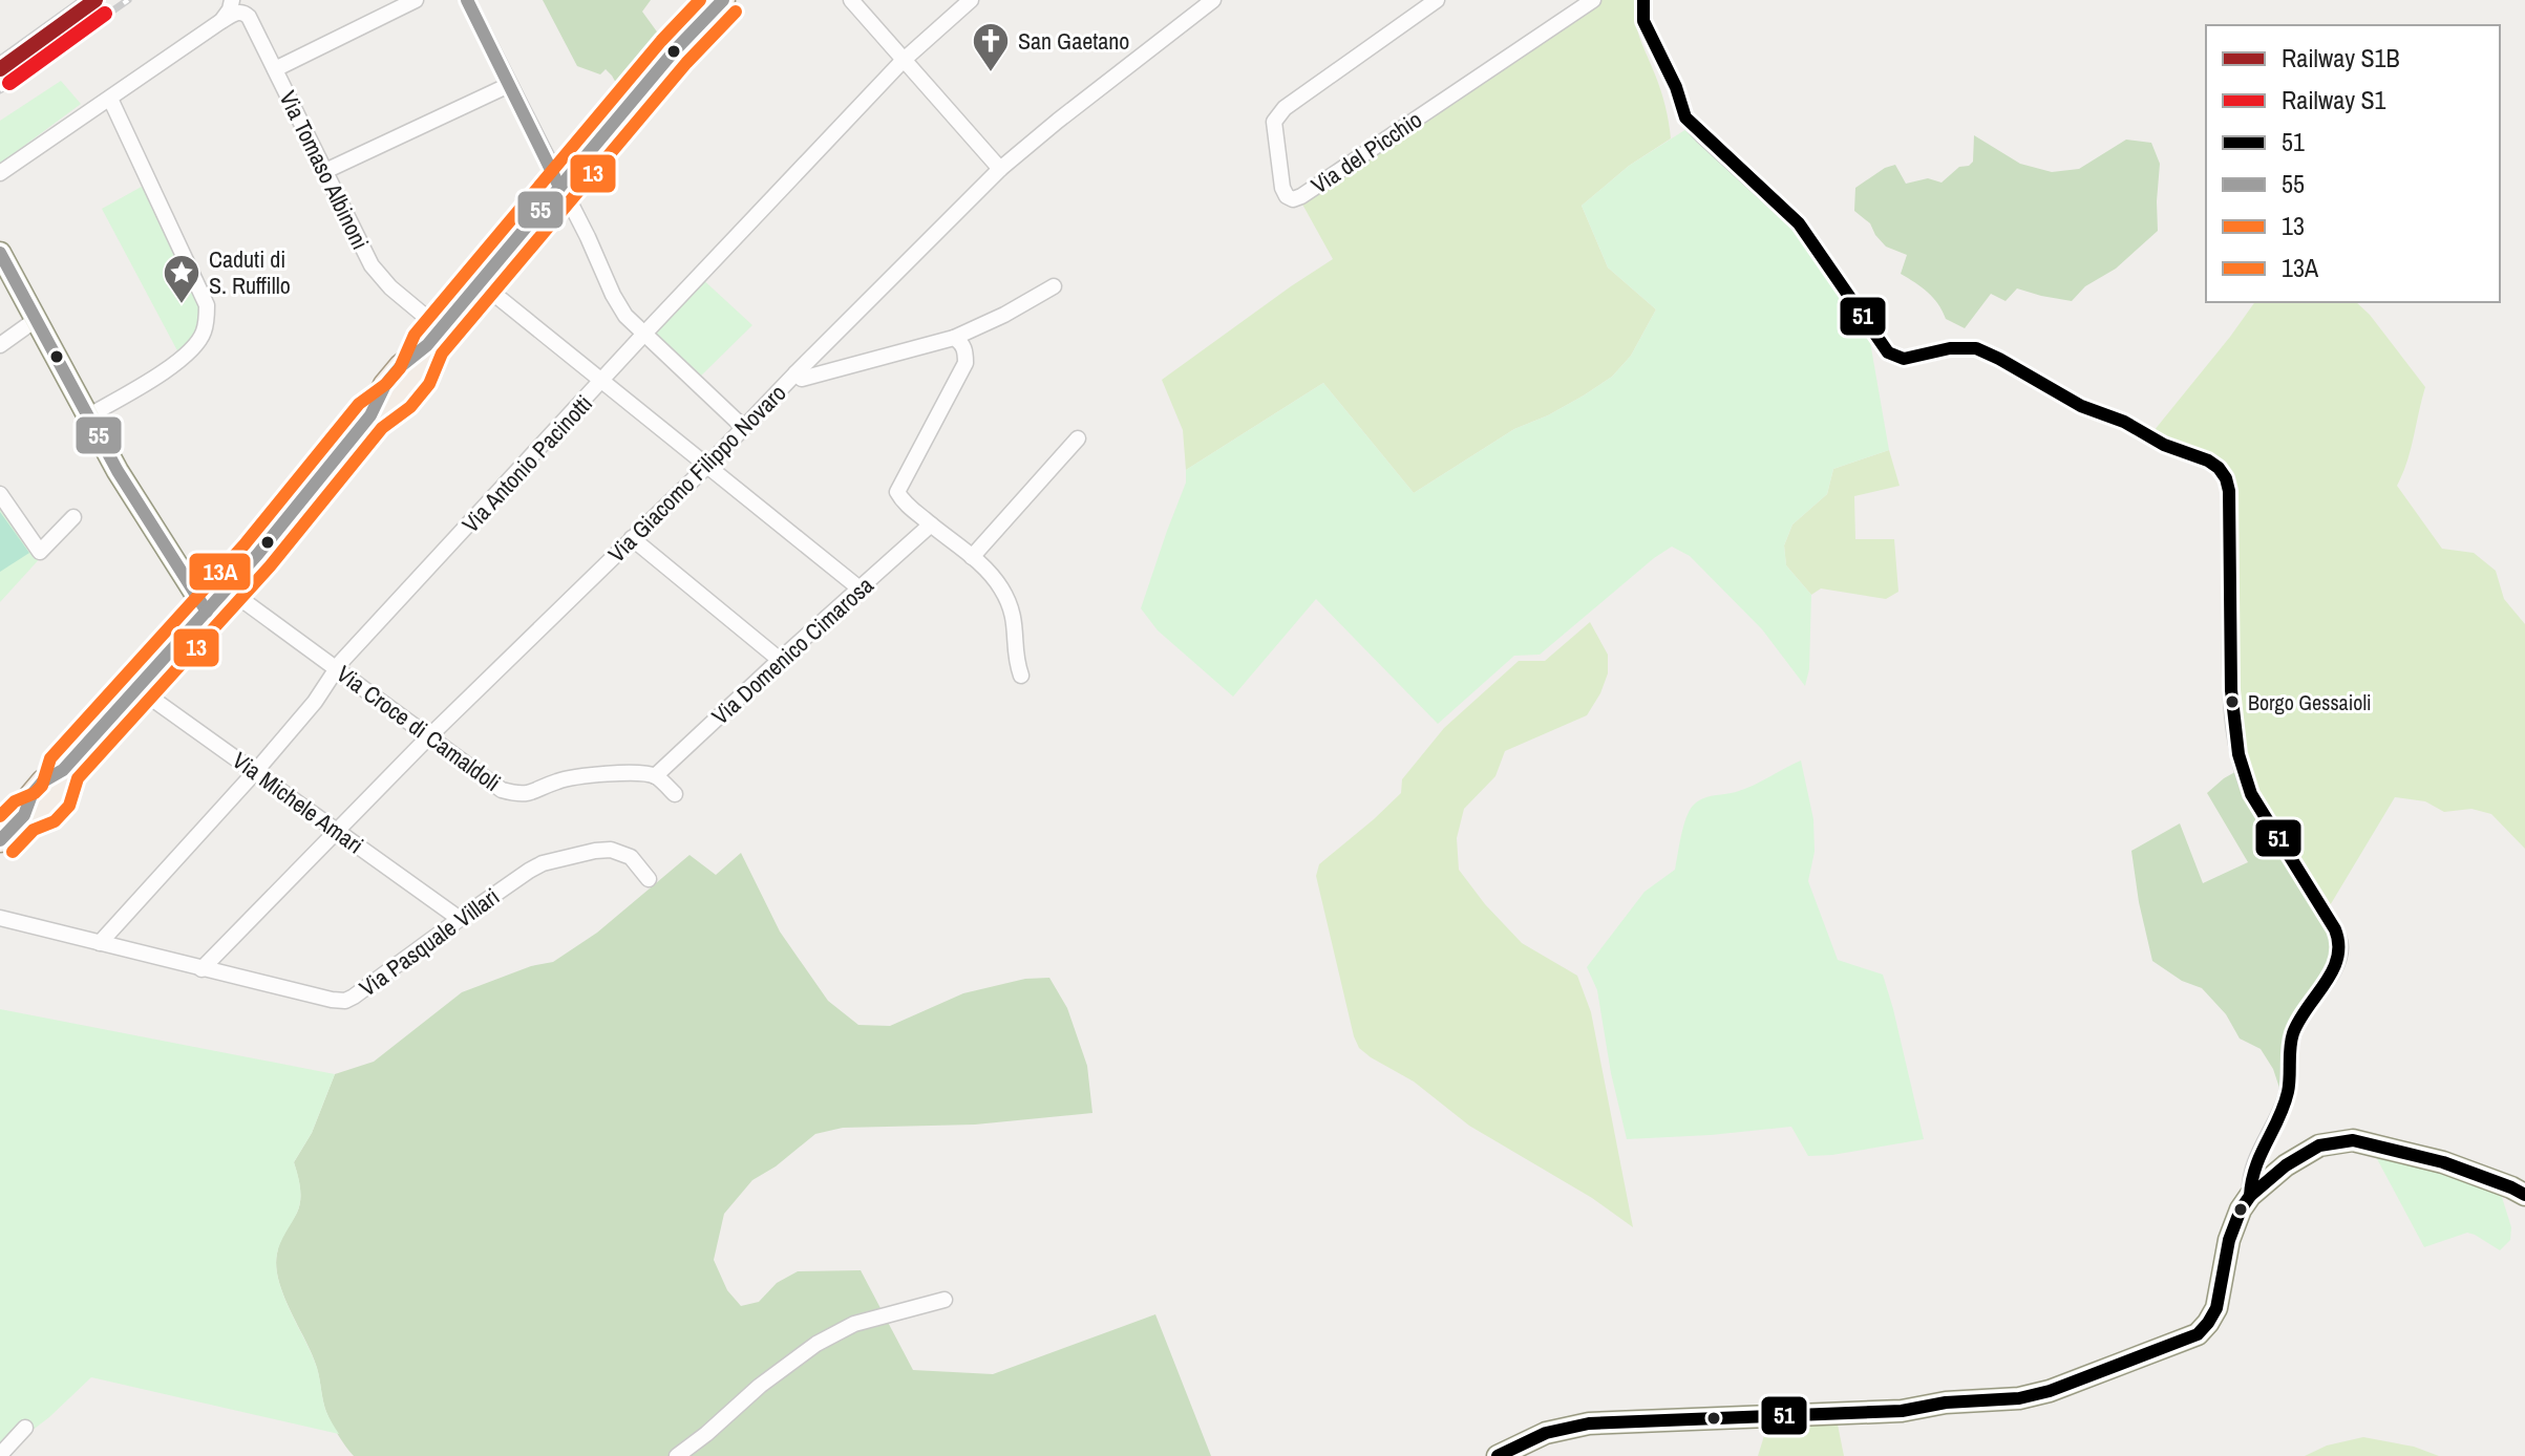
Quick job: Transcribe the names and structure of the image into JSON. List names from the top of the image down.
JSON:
{
  "streets": {
    "street": [
      "Via del Picchio",
      "Via Tomaso Albinoni",
      "Via Antonio Pacinotti",
      "Via Giacomo Filippo Novaro",
      "Via Domenico Cimarosa",
      "Via Croce di Camaldoli",
      "Via Michele Amari",
      "Via Pasquale Villari"
    ]
  },
  "crossings": [
    ["Via Antonio Pacinotti", "Via Croce di Camaldoli"],
    ["Via Antonio Pacinotti", "Via Michele Amari"],
    ["Via Antonio Pacinotti", "Via Pasquale Villari"],
    ["Via Giacomo Filippo Novaro", "Via Croce di Camaldoli"],
    ["Via Giacomo Filippo Novaro", "Via Michele Amari"],
    ["Via Giacomo Filippo Novaro", "Via Pasquale Villari"],
    ["Via Domenico Cimarosa", "Via Croce di Camaldoli"],
    ["Via Michele Amari", "Via Pasquale Villari"]
  ],
  "places": {
    "church": ["San Gaetano"],
    "place": ["Caduti di S. Ruffillo"],
    "other": ["Borgo Gessaioli"]
  },
  "lines": [
    "rail line S1B",
    "transit line 51",
    "transit line 55",
    "transit line 13A",
    "transit line 13",
    "rail line S1"
  ],
  "legend": [
    "Railway S1B",
    "Railway S1",
    "51",
    "55",
    "13",
    "13A"
  ]
}
